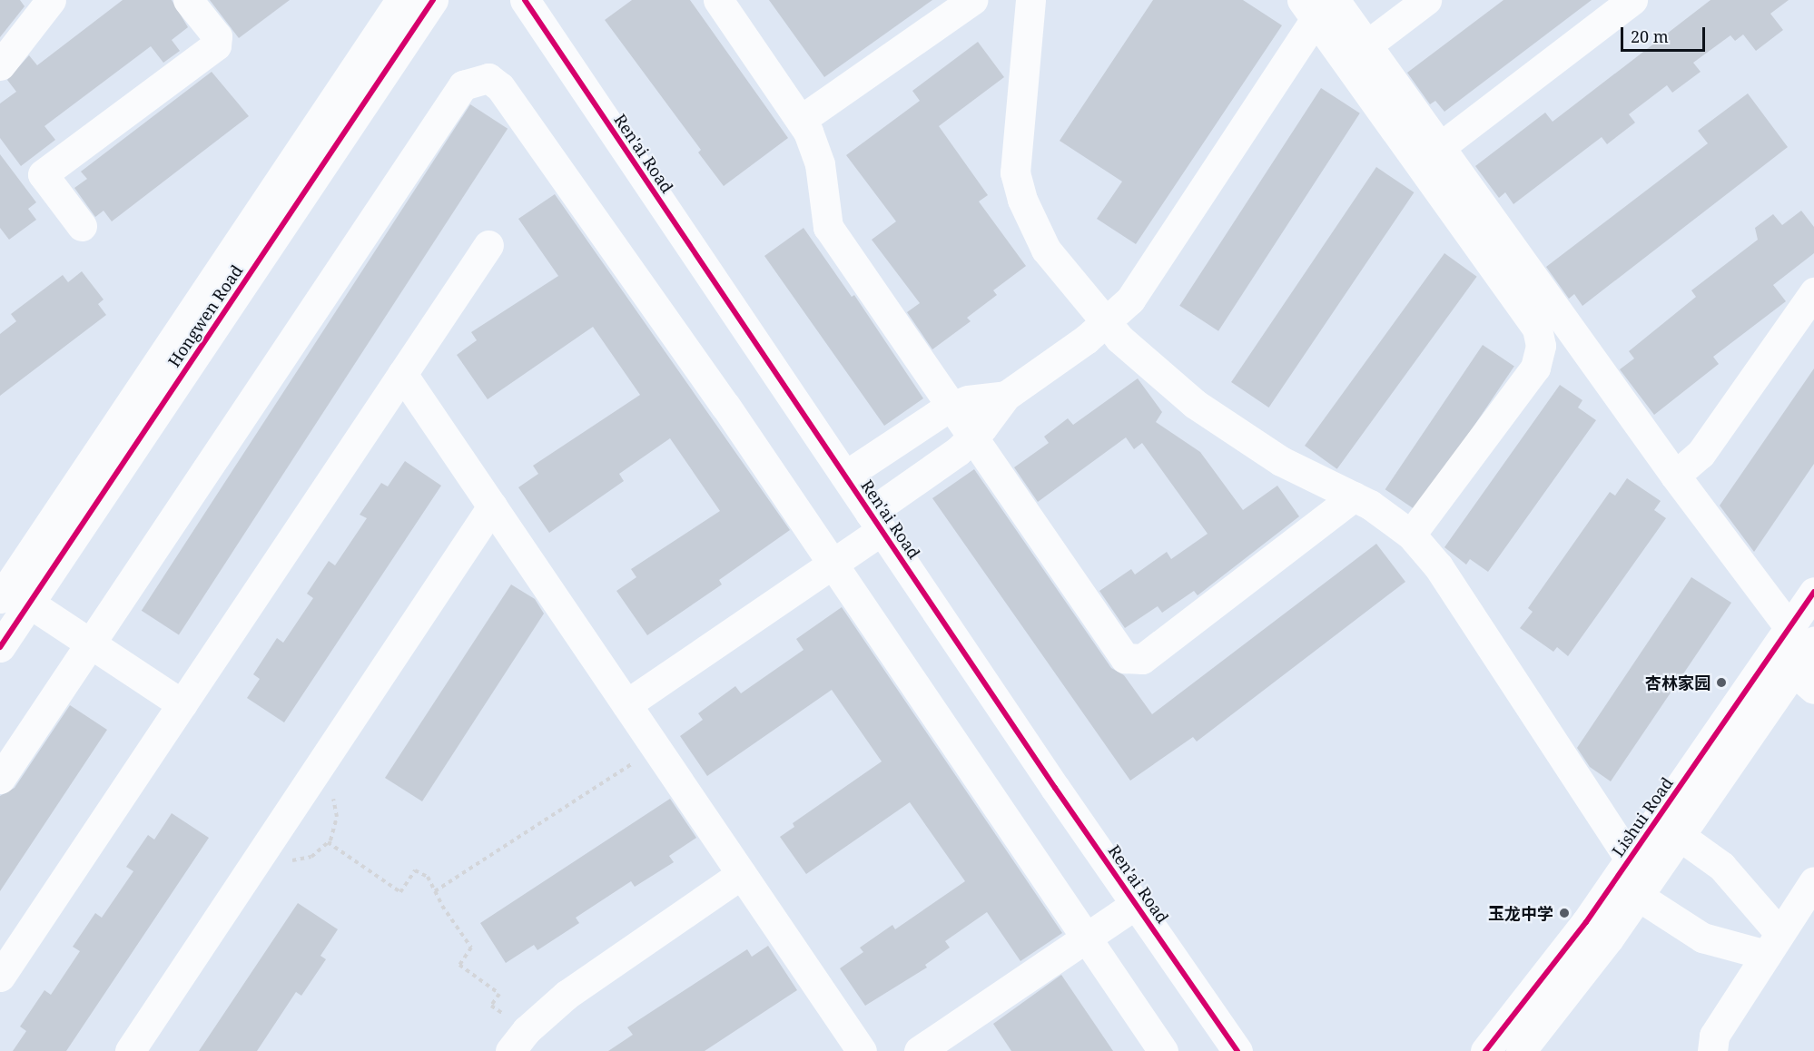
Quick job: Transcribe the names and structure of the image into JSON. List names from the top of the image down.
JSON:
{
  "streets": {
    "street": ["Ren'ai Road", "Hongwen Road", "Lishui Road"]
  },
  "places": ["杏林家园", "玉龙中学"],
  "scale_bar": "20 m"
}
